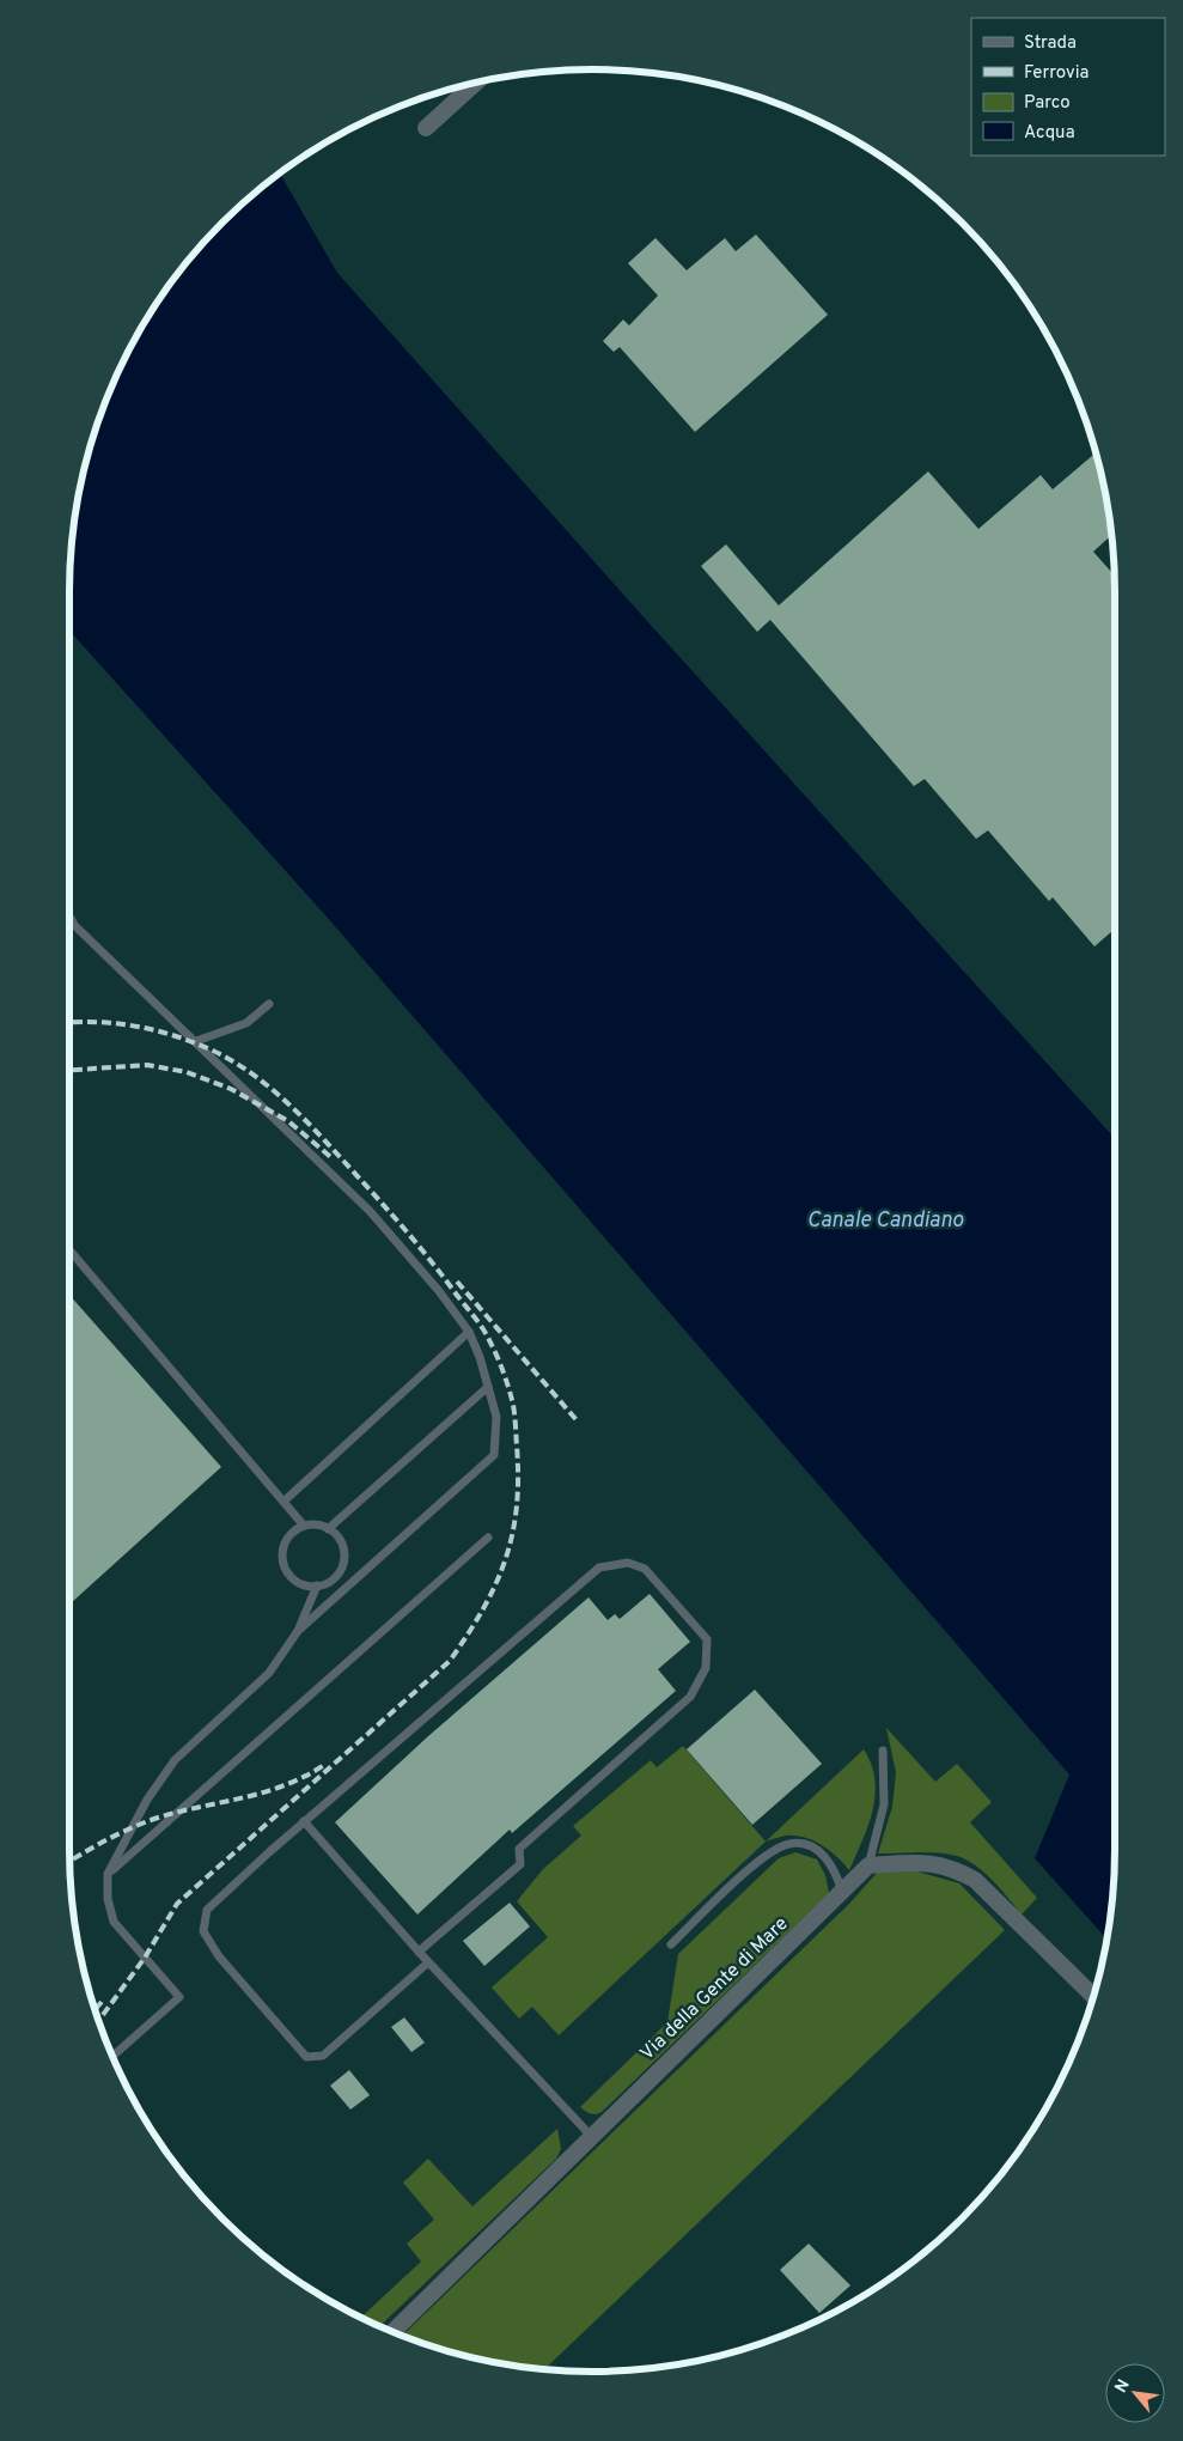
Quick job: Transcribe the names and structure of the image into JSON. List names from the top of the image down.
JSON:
{
  "streets": {
    "street": ["Via della Gente di Mare"]
  },
  "water": ["Canale Candiano"],
  "legend": [
    "Strada",
    "Ferrovia",
    "Parco",
    "Acqua"
  ],
  "north": "top left"
}
